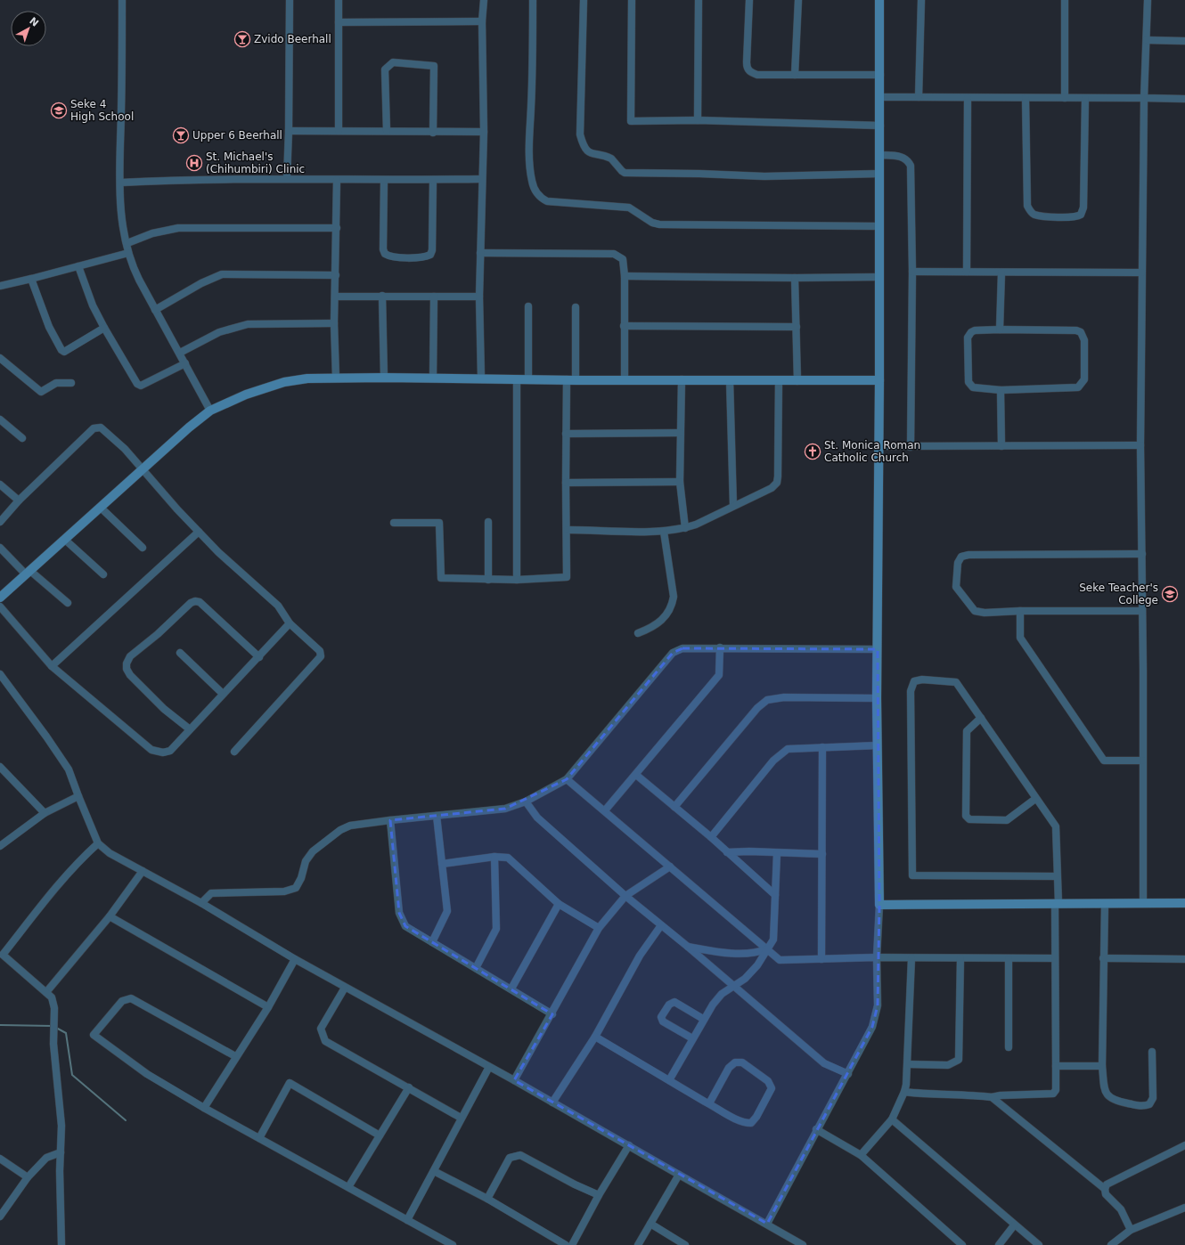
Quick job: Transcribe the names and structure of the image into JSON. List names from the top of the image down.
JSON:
{
  "places": {
    "bar": ["Zvido Beerhall", "Upper 6 Beerhall"],
    "school or university": ["Seke 4 High School", "Seke Teacher's College"],
    "hospital": ["St. Michael's (Chihumbiri) Clinic"],
    "church": ["St. Monica Roman Catholic Church"]
  },
  "north": "top right"
}
